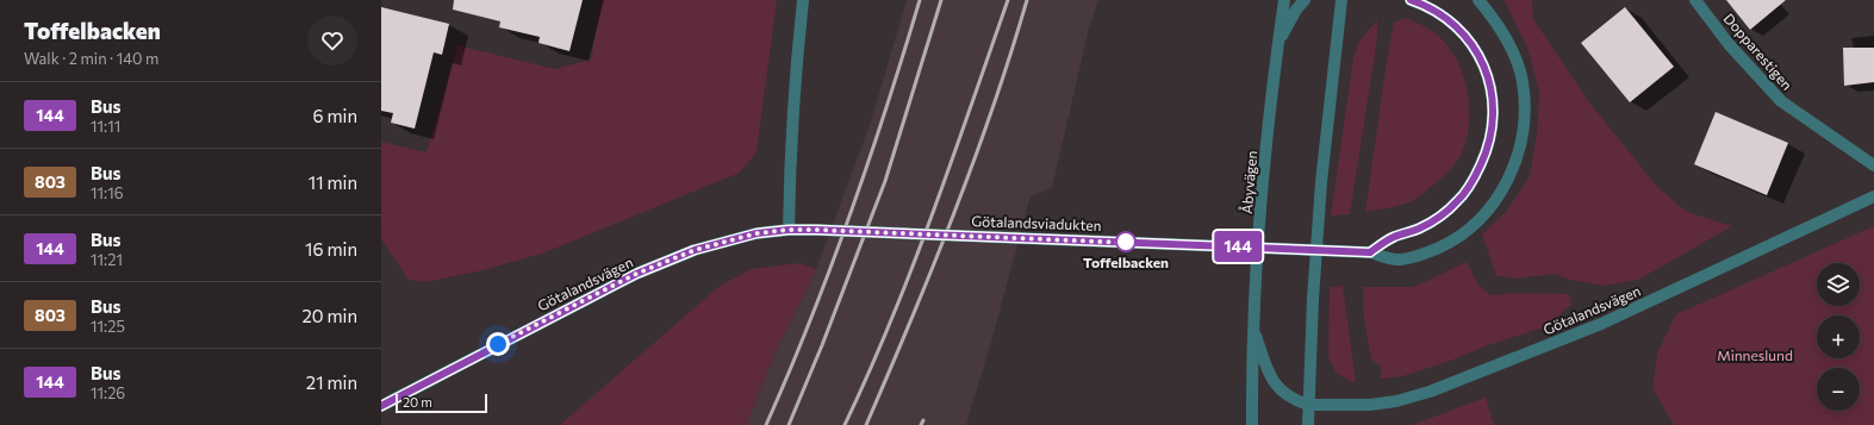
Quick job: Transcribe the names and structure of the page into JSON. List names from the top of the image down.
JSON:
{
  "streets": {
    "street": [
      "Dopparestigen",
      "Åbyvägen",
      "Götalandsviadukten",
      "Götalandsvägen"
    ]
  },
  "crossings": [
    ["Götalandsviadukten", "Götalandsvägen"]
  ],
  "parks": ["Minneslund"],
  "places": ["Toffelbacken"],
  "lines": ["bus line 144"],
  "scale_bar": "20 m",
  "page": {
    "heading": ["Toffelbacken", "Walk · 2 min · 140 m"],
    "on_map": "144",
    "list": [
      {
        "mark": "144",
        "name": "Bus",
        "note": "11:11",
        "value": "6 min"
      },
      {
        "mark": "803",
        "name": "Bus",
        "note": "11:16",
        "value": "11 min"
      },
      {
        "mark": "144",
        "name": "Bus",
        "note": "11:21",
        "value": "16 min"
      },
      {
        "mark": "803",
        "name": "Bus",
        "note": "11:25",
        "value": "20 min"
      },
      {
        "mark": "144",
        "name": "Bus",
        "note": "11:26",
        "value": "21 min"
      }
    ],
    "map_buttons": ["+", "−"],
    "scale": "20 m"
  }
}
